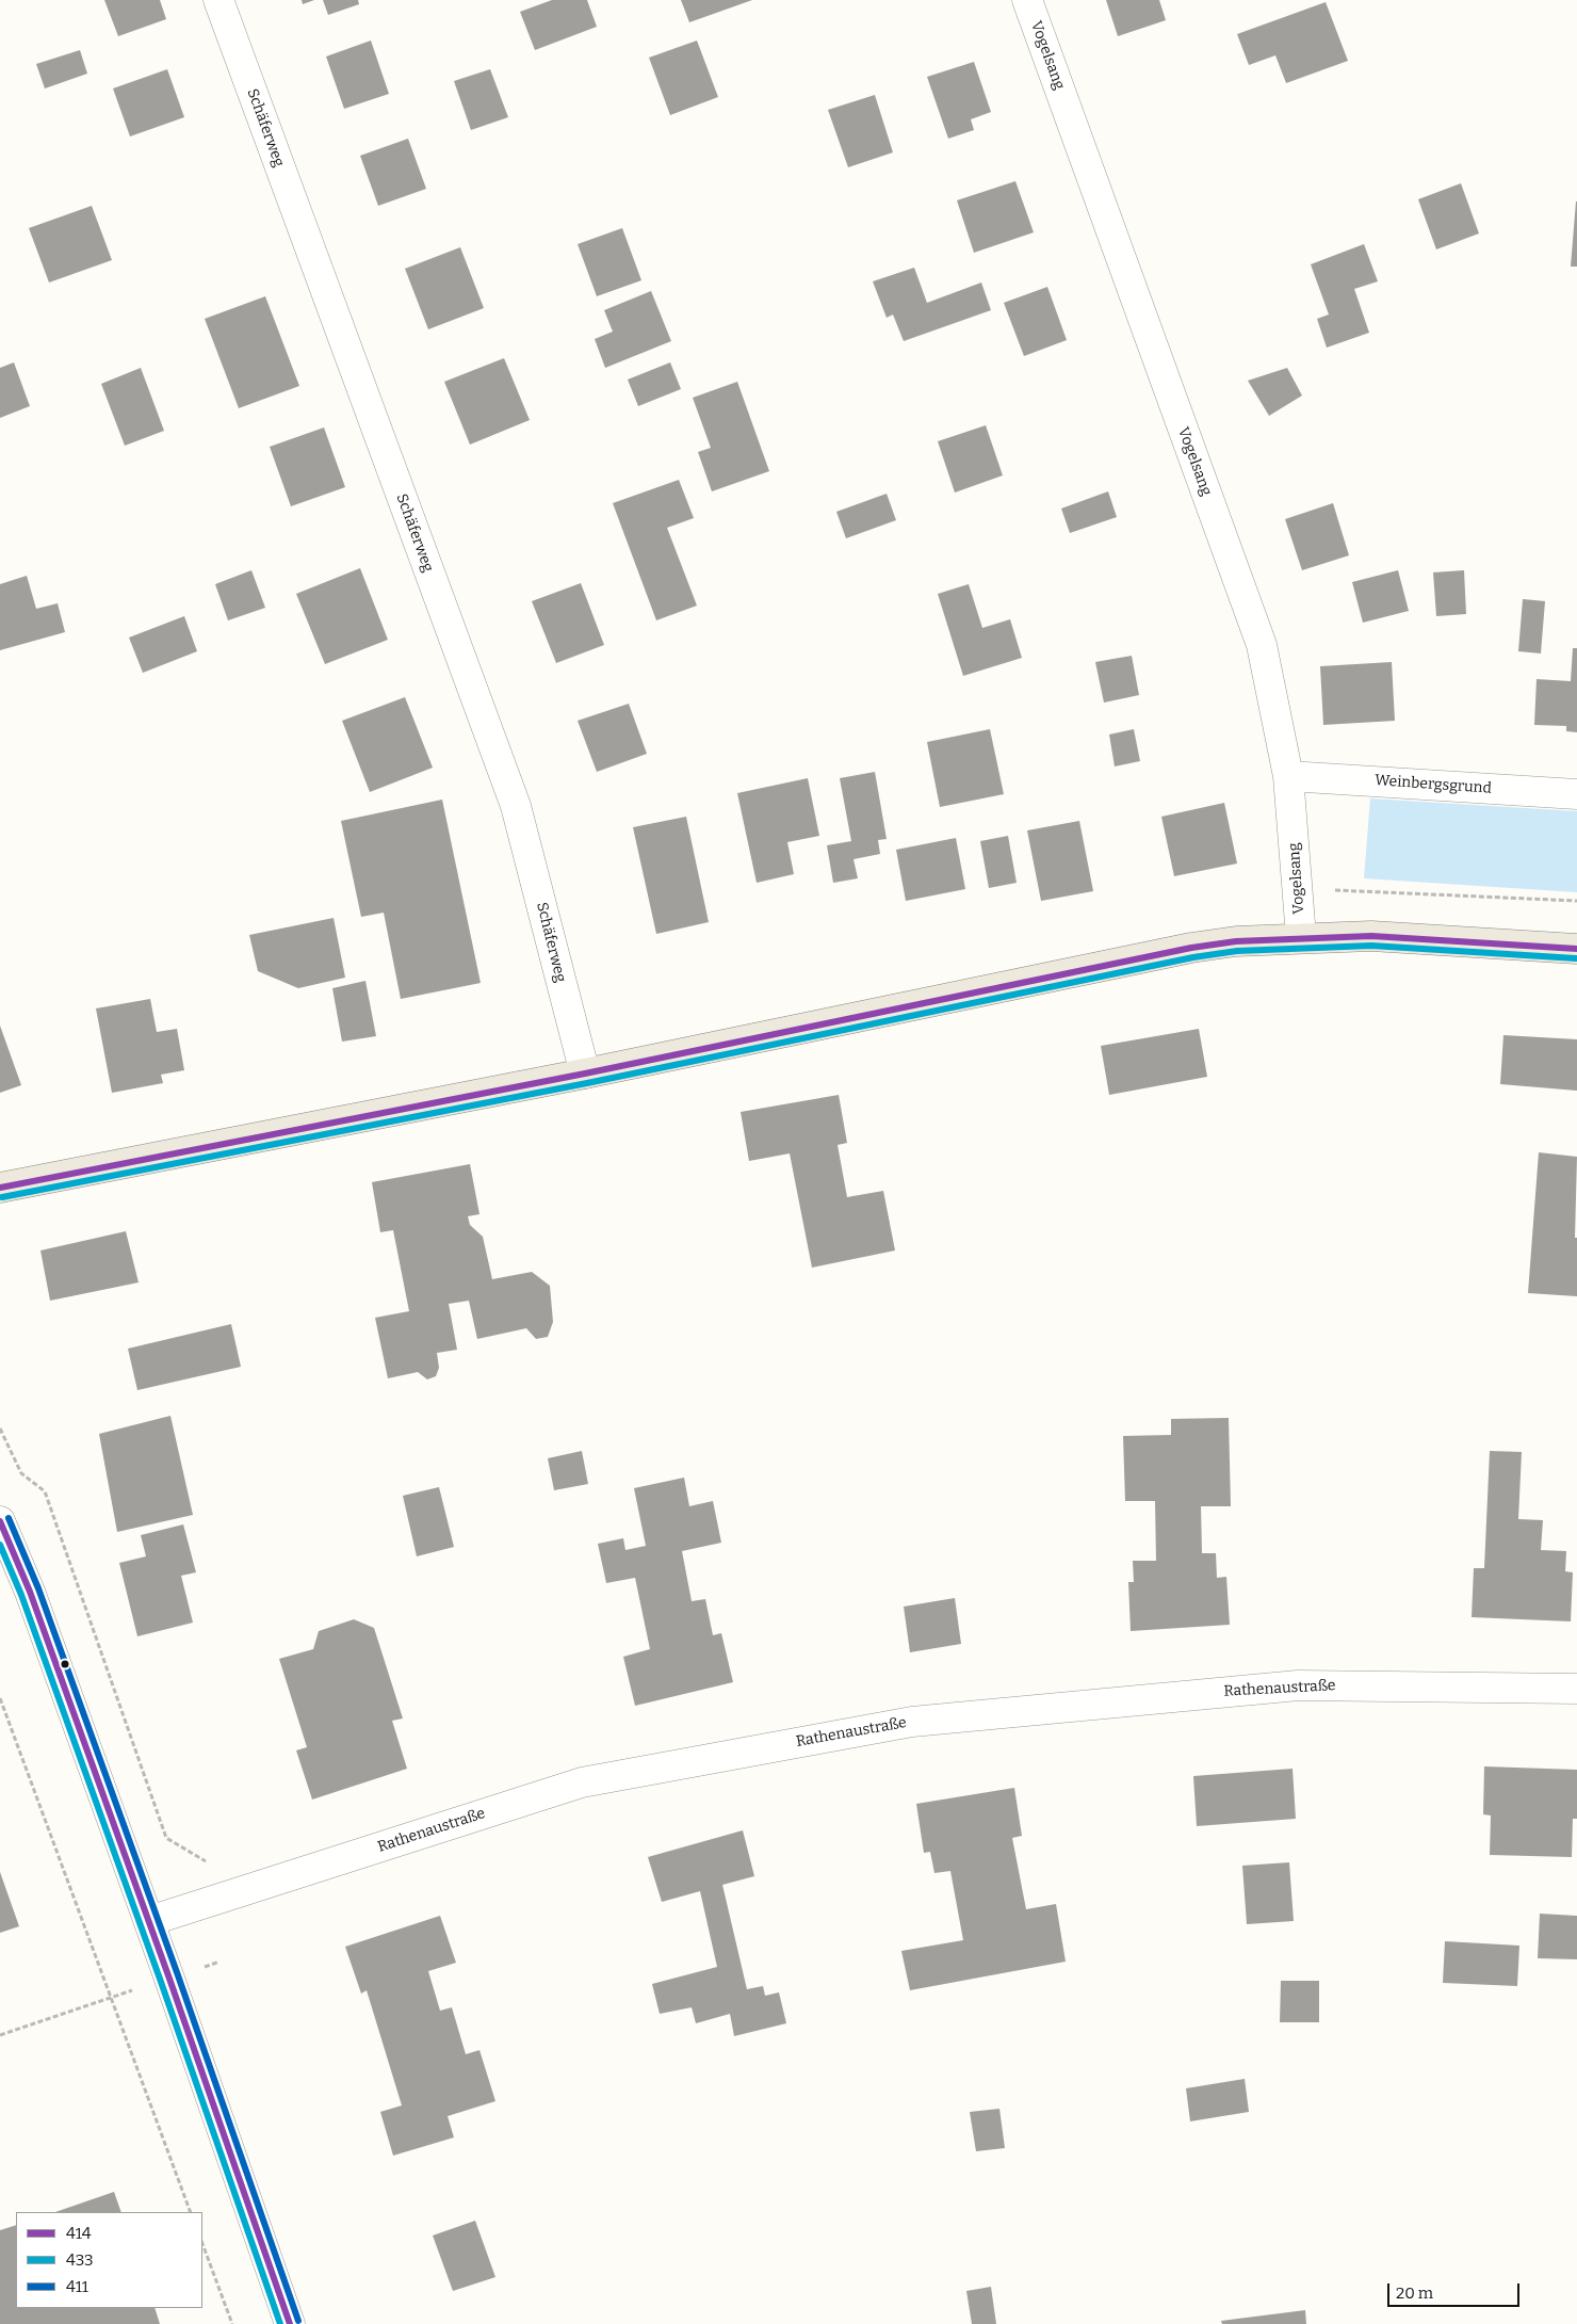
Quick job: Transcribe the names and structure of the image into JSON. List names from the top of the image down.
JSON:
{
  "streets": {
    "street": [
      "Vogelsang",
      "Schäferweg",
      "Weinbergsgrund",
      "Rathenaustraße"
    ]
  },
  "crossings": [
    ["Vogelsang", "Weinbergsgrund"]
  ],
  "lines": ["transit line 414", "transit line 433", "transit line 411"],
  "legend": ["414", "433", "411"],
  "scale_bar": "20 m"
}
